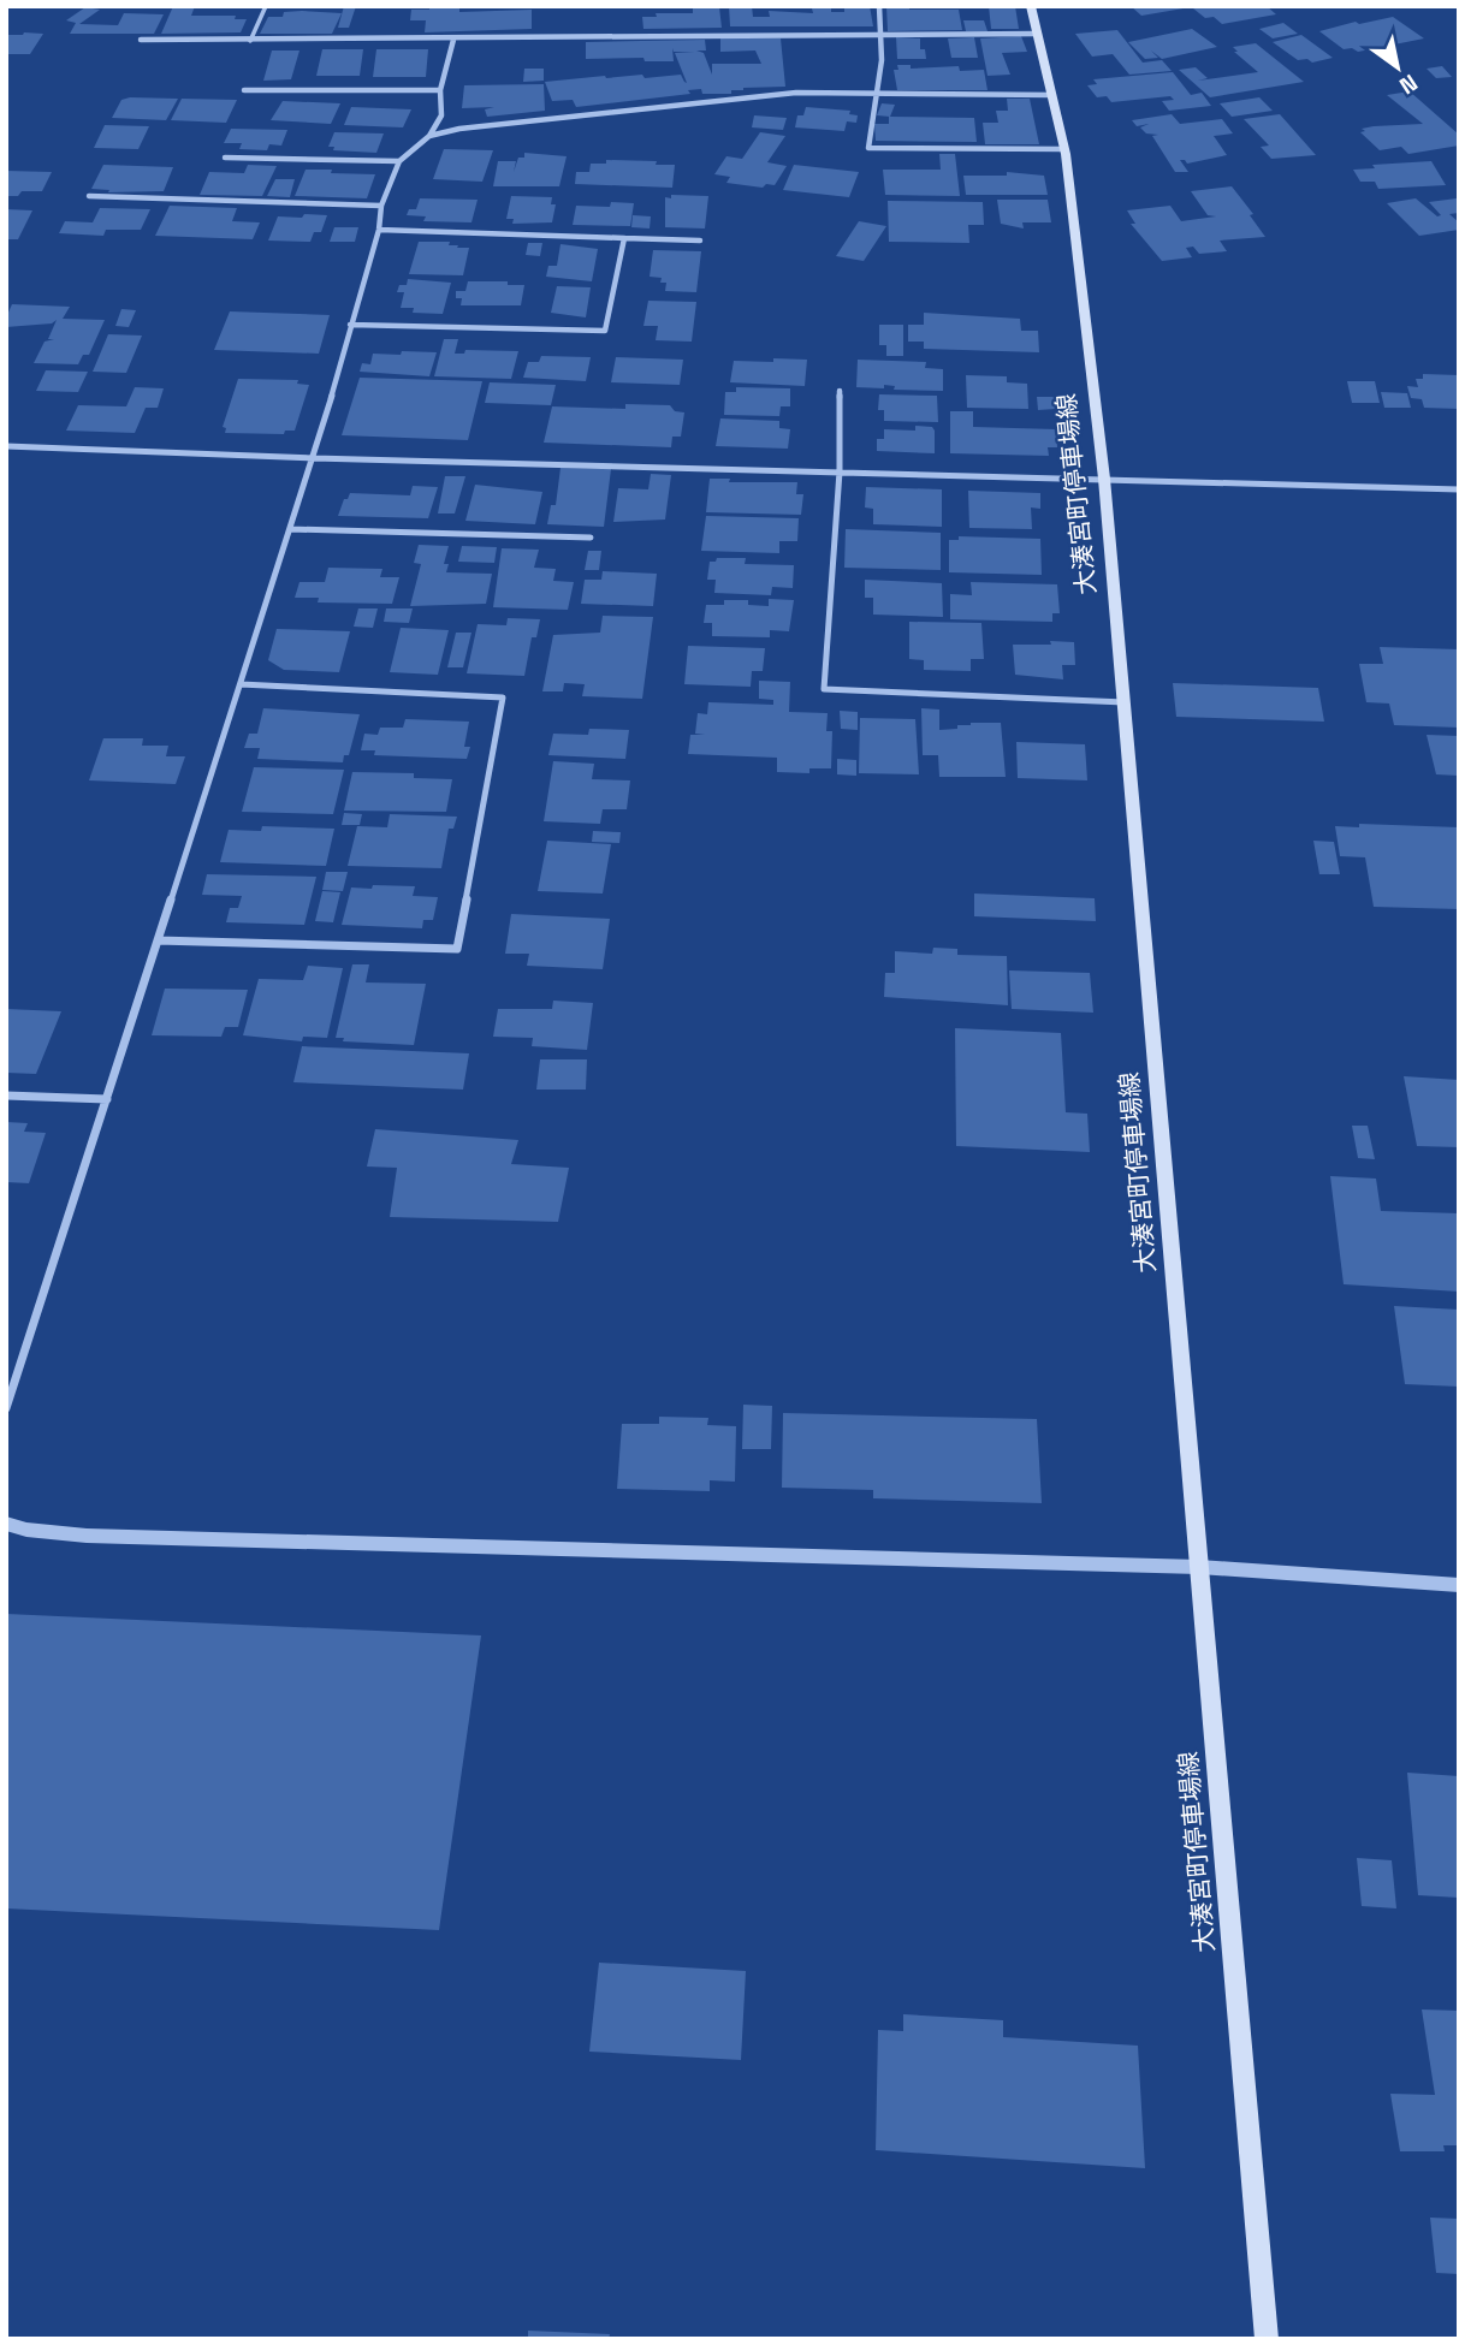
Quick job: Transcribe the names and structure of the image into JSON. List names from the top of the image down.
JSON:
{
  "streets": {
    "main road": ["大湊宮町停車場線"]
  },
  "north": "bottom right"
}
